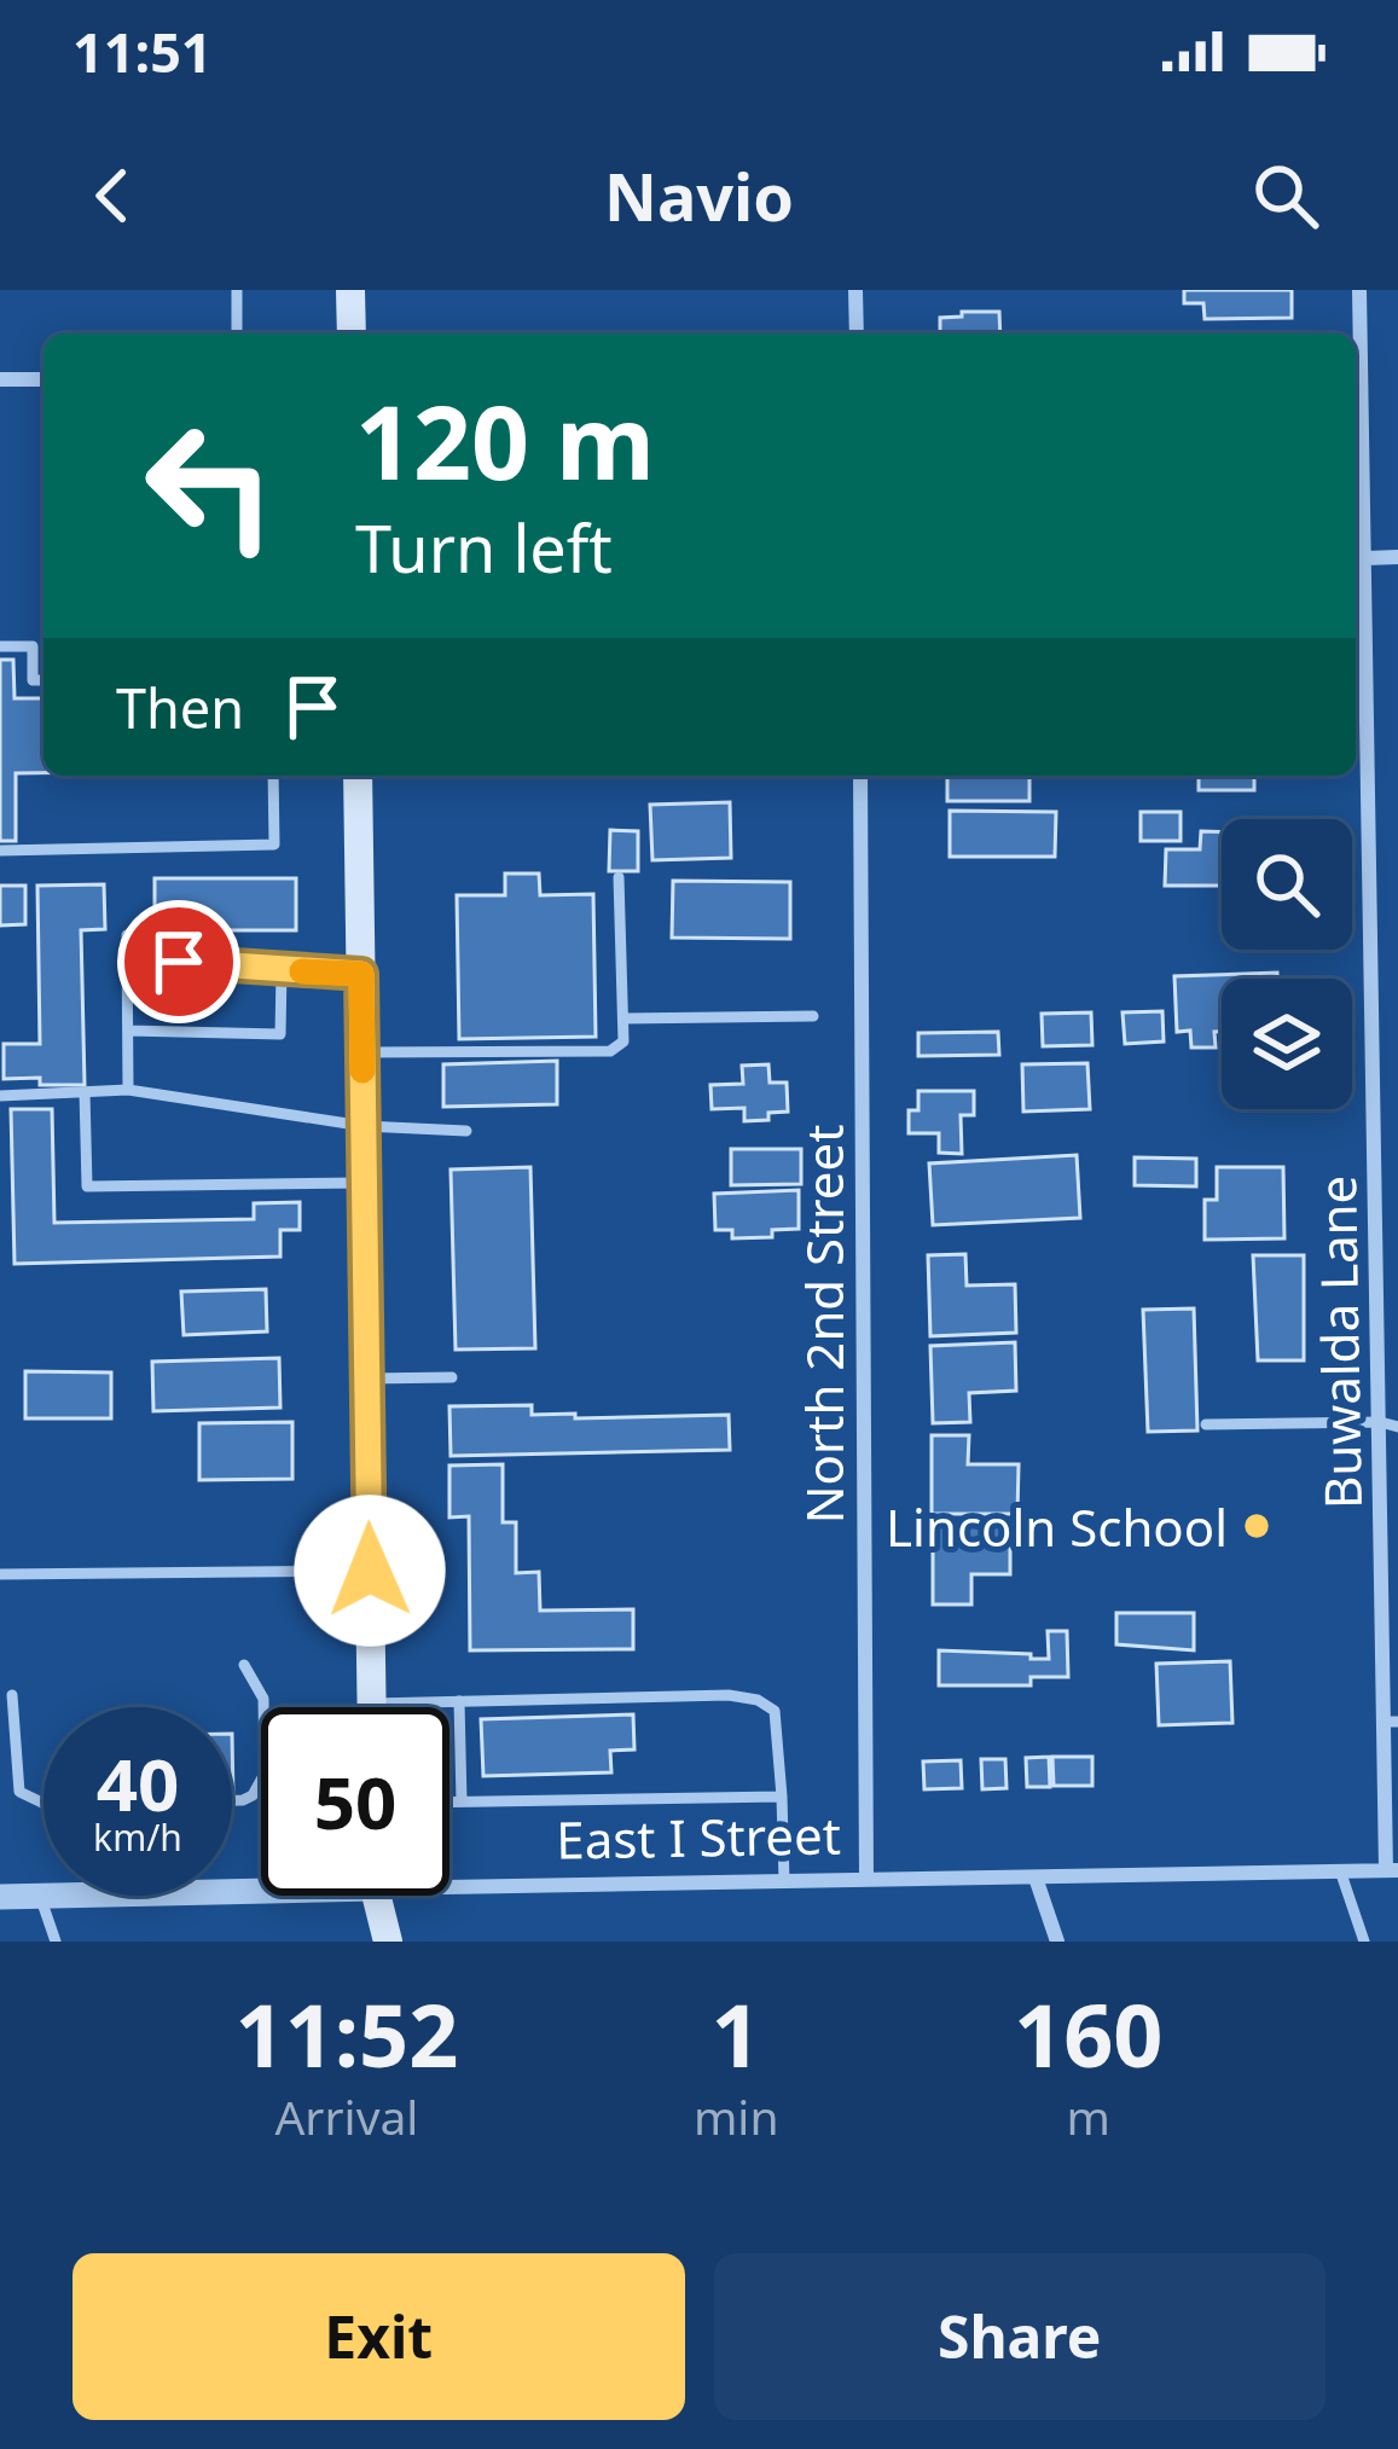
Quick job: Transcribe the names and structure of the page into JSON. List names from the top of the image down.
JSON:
{
  "streets": {
    "street": ["North 2nd Street", "Buwalda Lane", "East I Street"]
  },
  "crossings": [
    ["North 2nd Street", "East I Street"],
    ["Buwalda Lane", "East I Street"]
  ],
  "places": ["Lincoln School"],
  "page": {
    "status": "11:51",
    "header": "Navio",
    "turn": ["120 m", "Turn left"],
    "then": "Then",
    "speed": "40 km/h",
    "limit": "50",
    "eta": [
      "11:52",
      "Arrival",
      "1",
      "min",
      "160",
      "m"
    ],
    "buttons": ["Exit", "Share"]
  }
}
